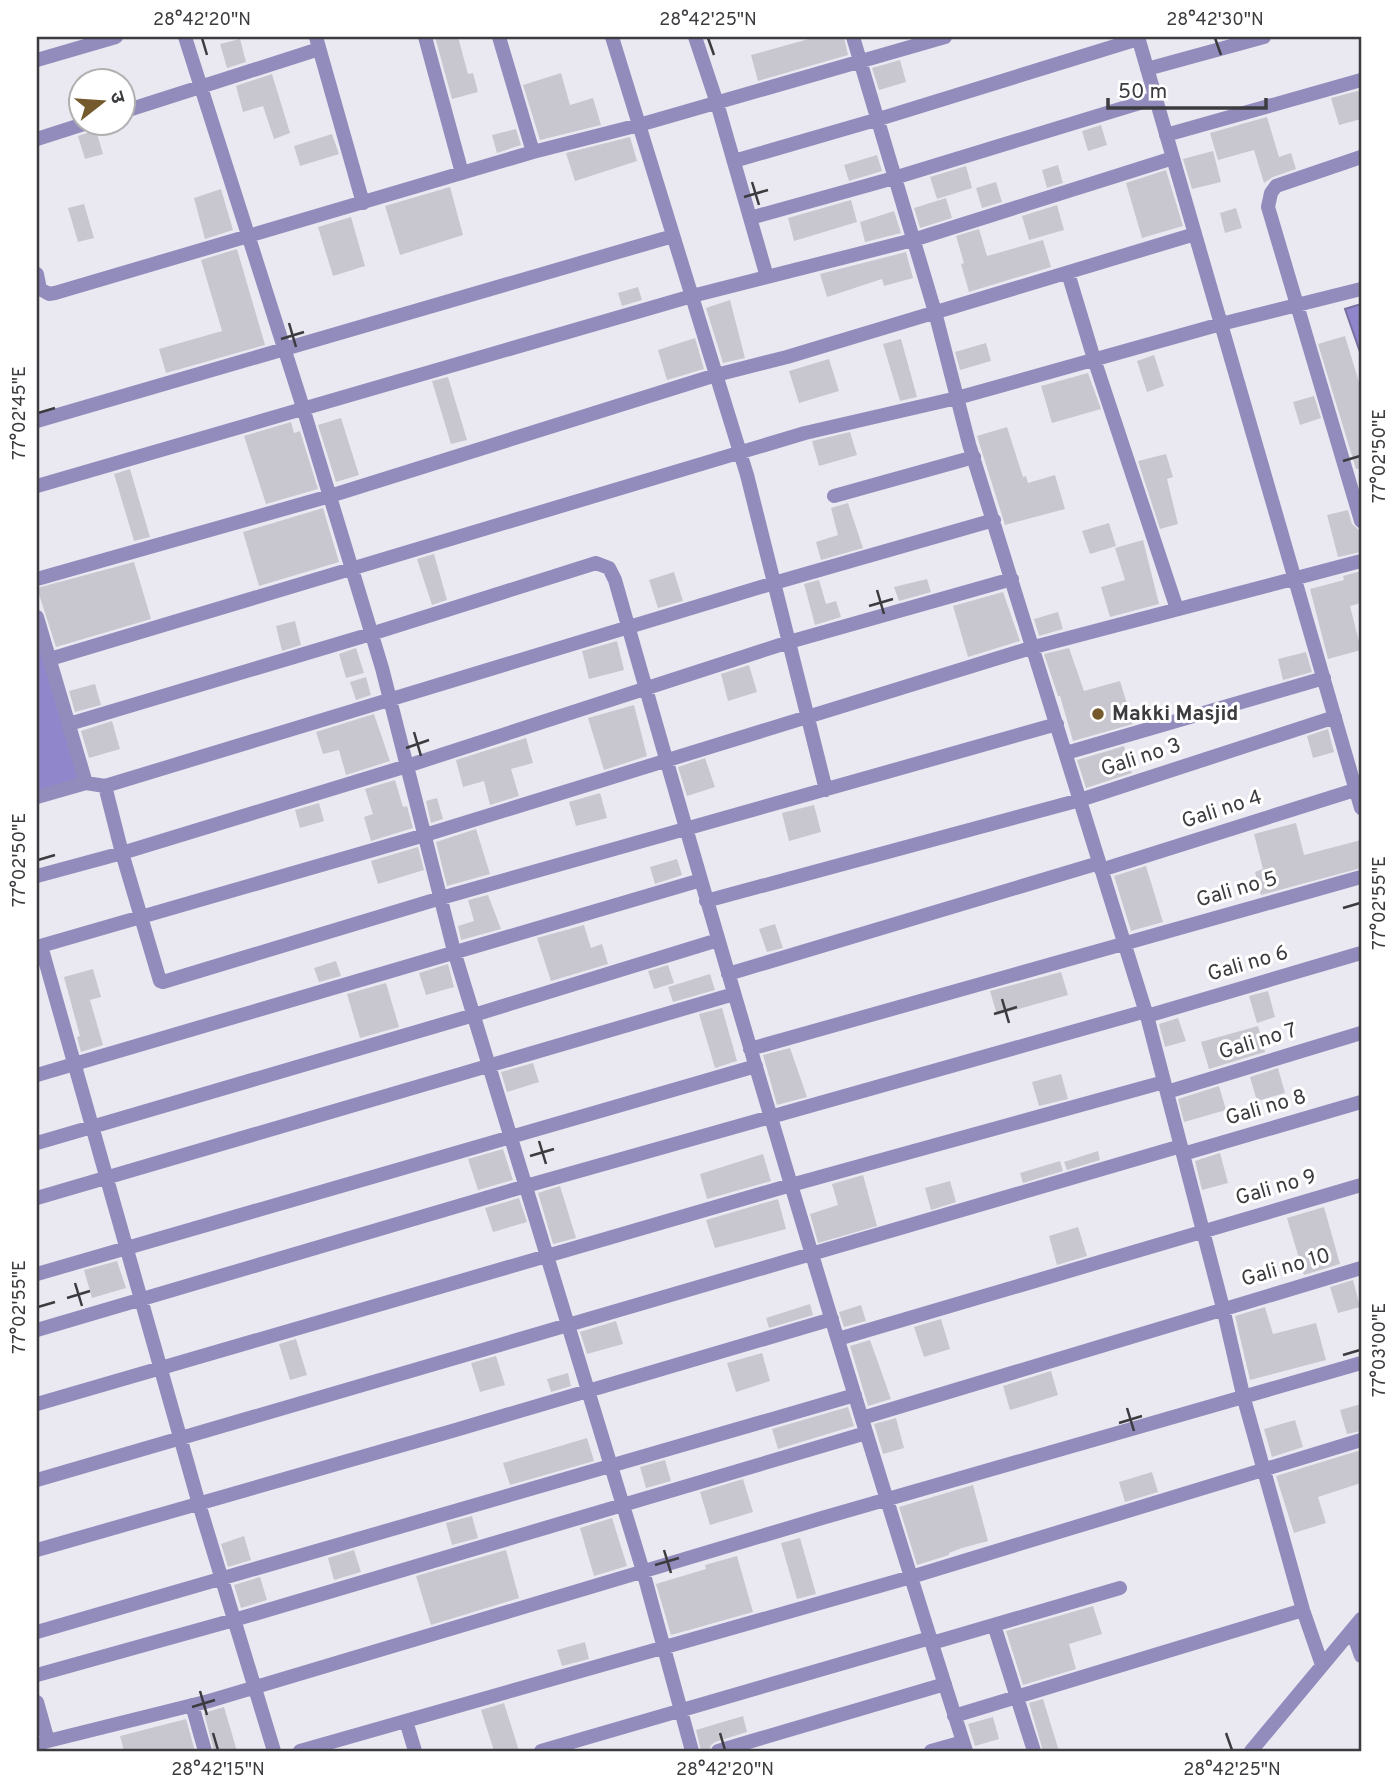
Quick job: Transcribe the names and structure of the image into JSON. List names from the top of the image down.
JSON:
{
  "streets": {
    "street": [
      "Gali no 3",
      "Gali no 4",
      "Gali no 5",
      "Gali no 6",
      "Gali no 7",
      "Gali no 8",
      "Gali no 9",
      "Gali no 10"
    ]
  },
  "places": ["Makki Masjid"],
  "scale_bar": "50 m",
  "north": "right",
  "coordinates": [
    "28°42'20\"N",
    "28°42'25\"N",
    "28°42'30\"N",
    "77°02'45\"E",
    "77°02'50\"E",
    "77°02'55\"E",
    "77°03'00\"E",
    "28°42'15\"N"
  ]
}
